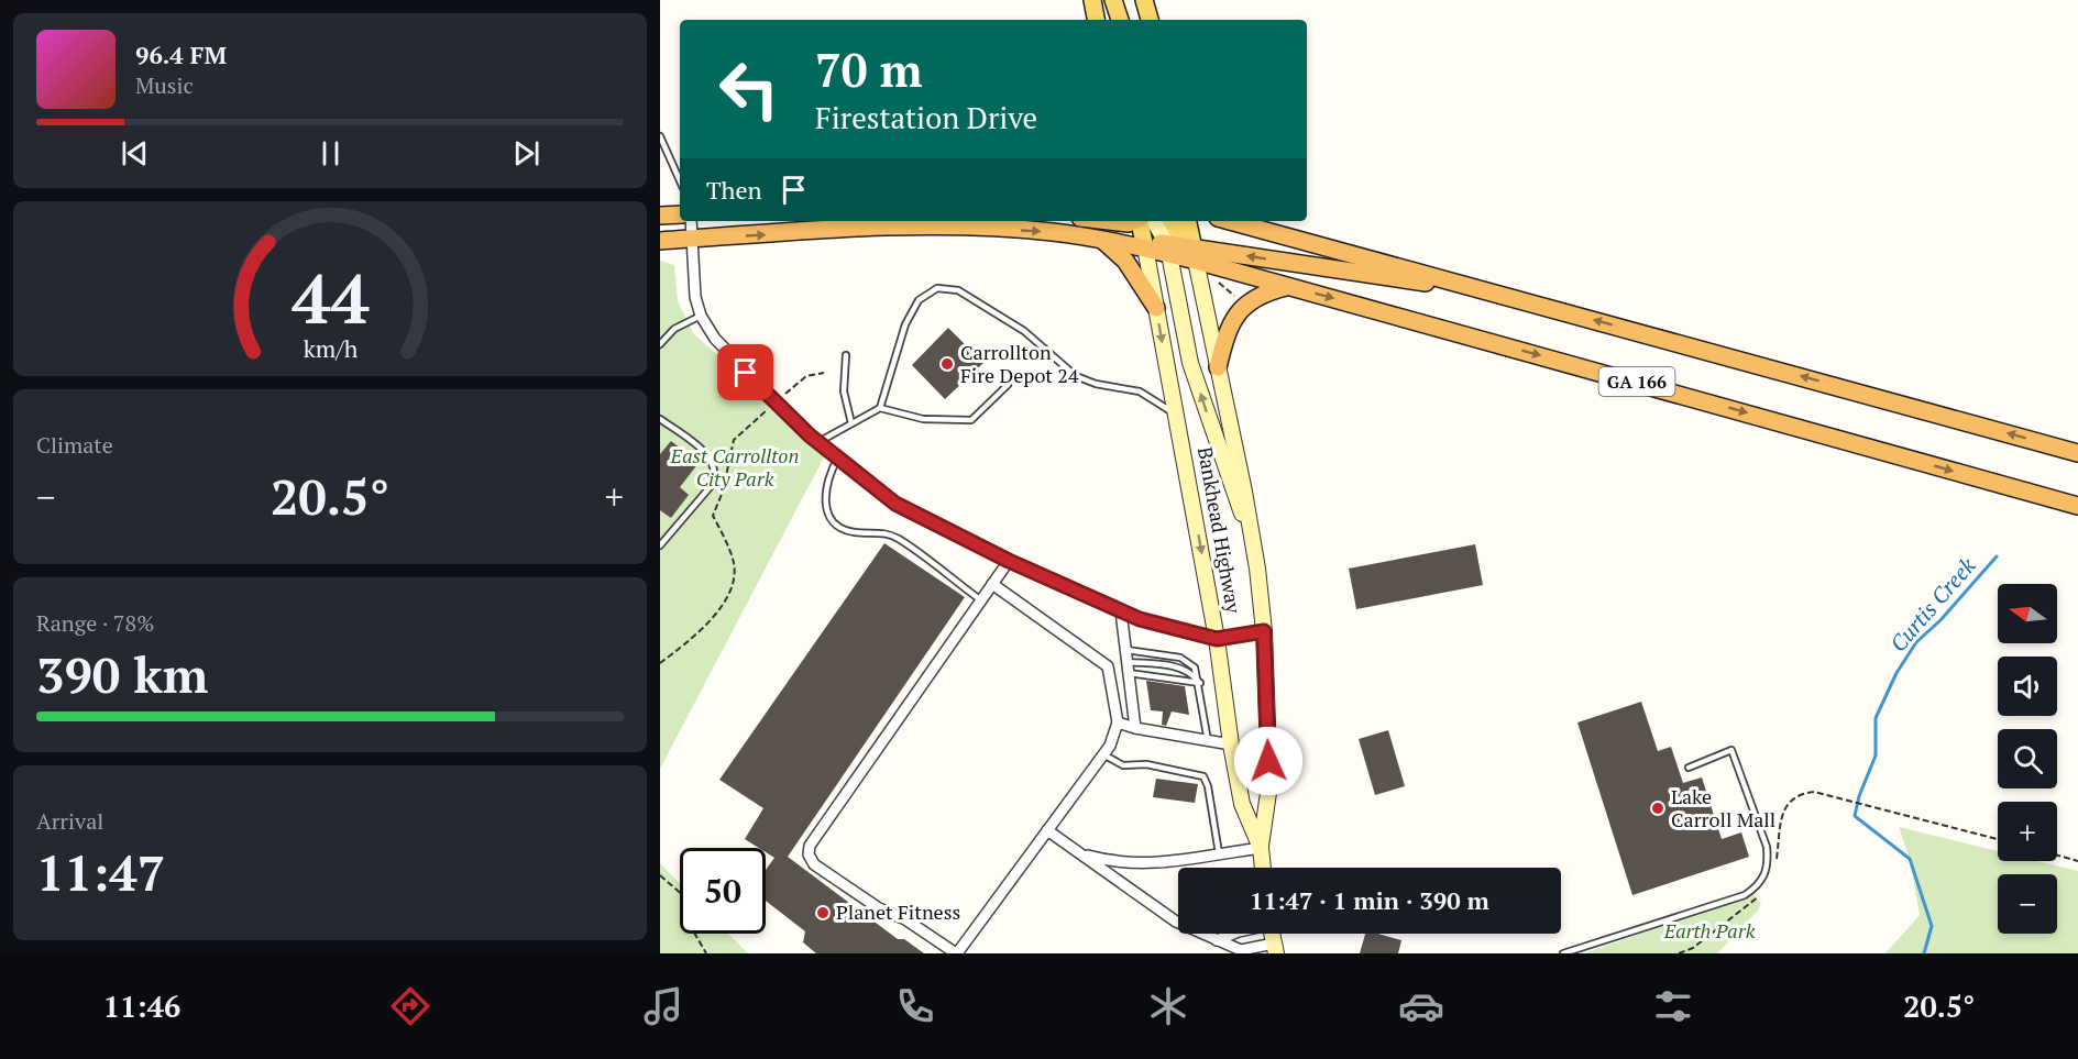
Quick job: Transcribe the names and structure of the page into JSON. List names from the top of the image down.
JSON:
{
  "streets": {
    "highway": ["GA 166"],
    "main road": ["Bankhead Highway"]
  },
  "crossings": [
    ["GA 166", "Bankhead Highway"]
  ],
  "water": ["Curtis Creek"],
  "parks": ["East Carrollton City Park", "Earth Park"],
  "places": ["Carrollton Fire Depot 24", "Lake Carroll Mall", "Planet Fitness"],
  "north": "left",
  "page": {
    "turn": ["70 m", "Firestation Drive"],
    "song": ["96.4 FM", "Music"],
    "then": "Then",
    "tile": [
      "Climate",
      ["Range · 78%", "390 km"],
      ["Arrival", "11:47"]
    ],
    "heat": ["−", "20.5°", "+"],
    "map_buttons": ["+", "−"],
    "limit": "50",
    "trip": "11:47 · 1 min · 390 m",
    "tabs": ["11:46", "20.5°"],
    "gauge": ["44", "km/h"]
  }
}
